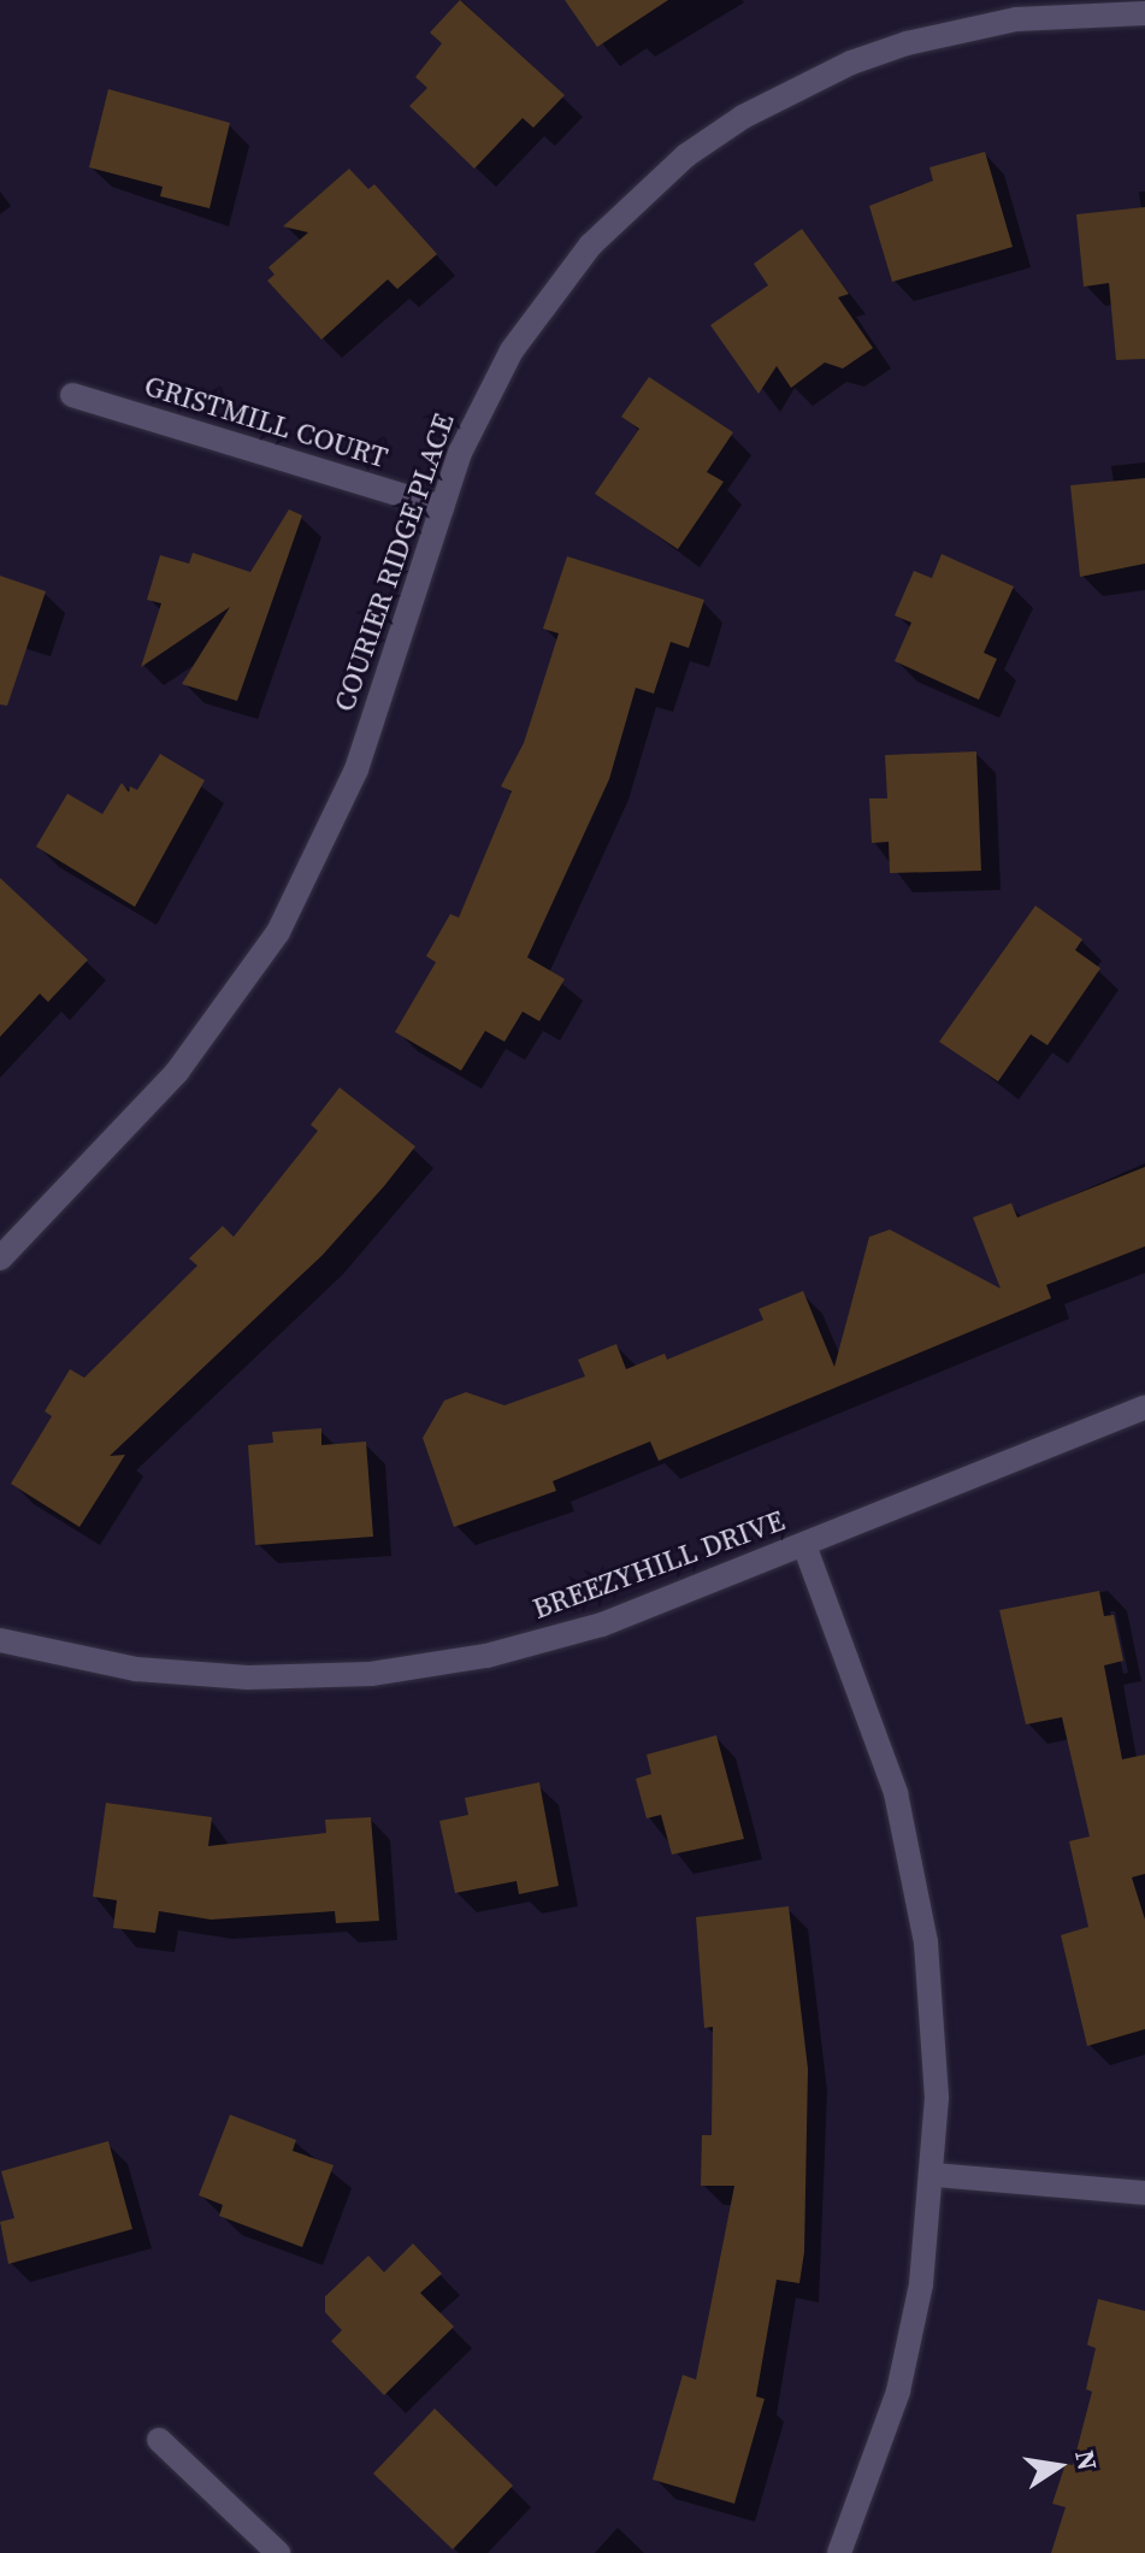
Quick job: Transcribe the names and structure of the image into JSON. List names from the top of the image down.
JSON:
{
  "streets": {
    "street": ["GRISTMILL COURT", "COURIER RIDGE PLACE", "BREEZYHILL DRIVE"]
  },
  "crossings": [
    ["GRISTMILL COURT", "COURIER RIDGE PLACE"]
  ],
  "north": "right"
}
